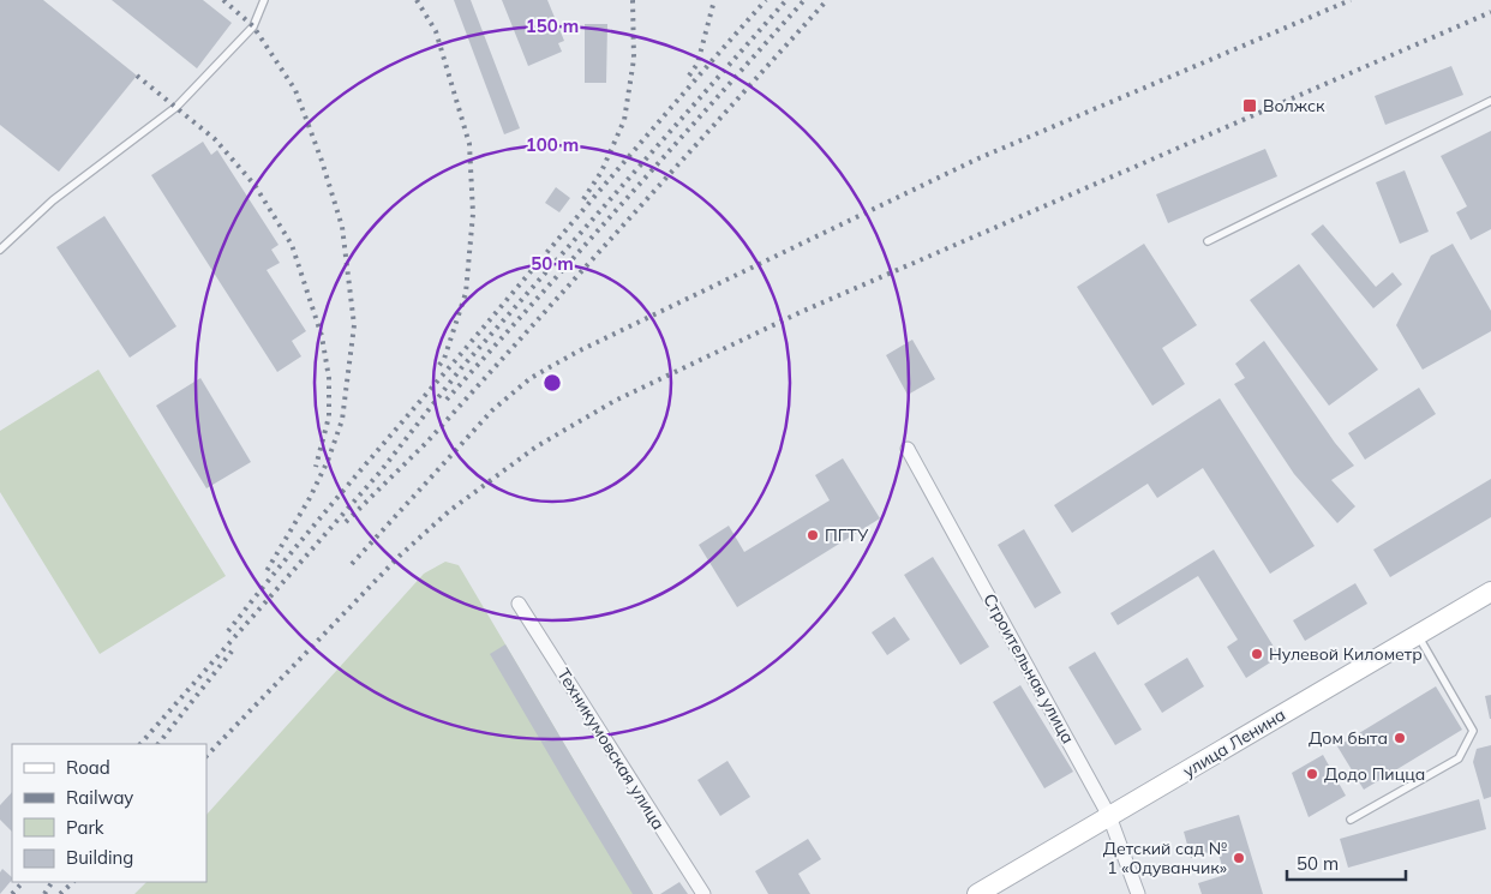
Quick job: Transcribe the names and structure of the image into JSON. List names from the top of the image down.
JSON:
{
  "streets": {
    "main road": ["улица Ленина"],
    "street": ["Строительная улица", "Техникумовская улица"]
  },
  "crossings": [
    ["Строительная улица", "улица Ленина"]
  ],
  "places": {
    "transit": ["Волжск"],
    "other": [
      "ПГТУ",
      "Нулевой Километр",
      "Дом быта",
      "Додо Пицца",
      "Детский сад № 1 «Одуванчик»"
    ]
  },
  "legend": [
    "Road",
    "Railway",
    "Park",
    "Building"
  ],
  "scale_bar": "50 m",
  "rings": ["150 m", "100 m", "50 m"]
}
